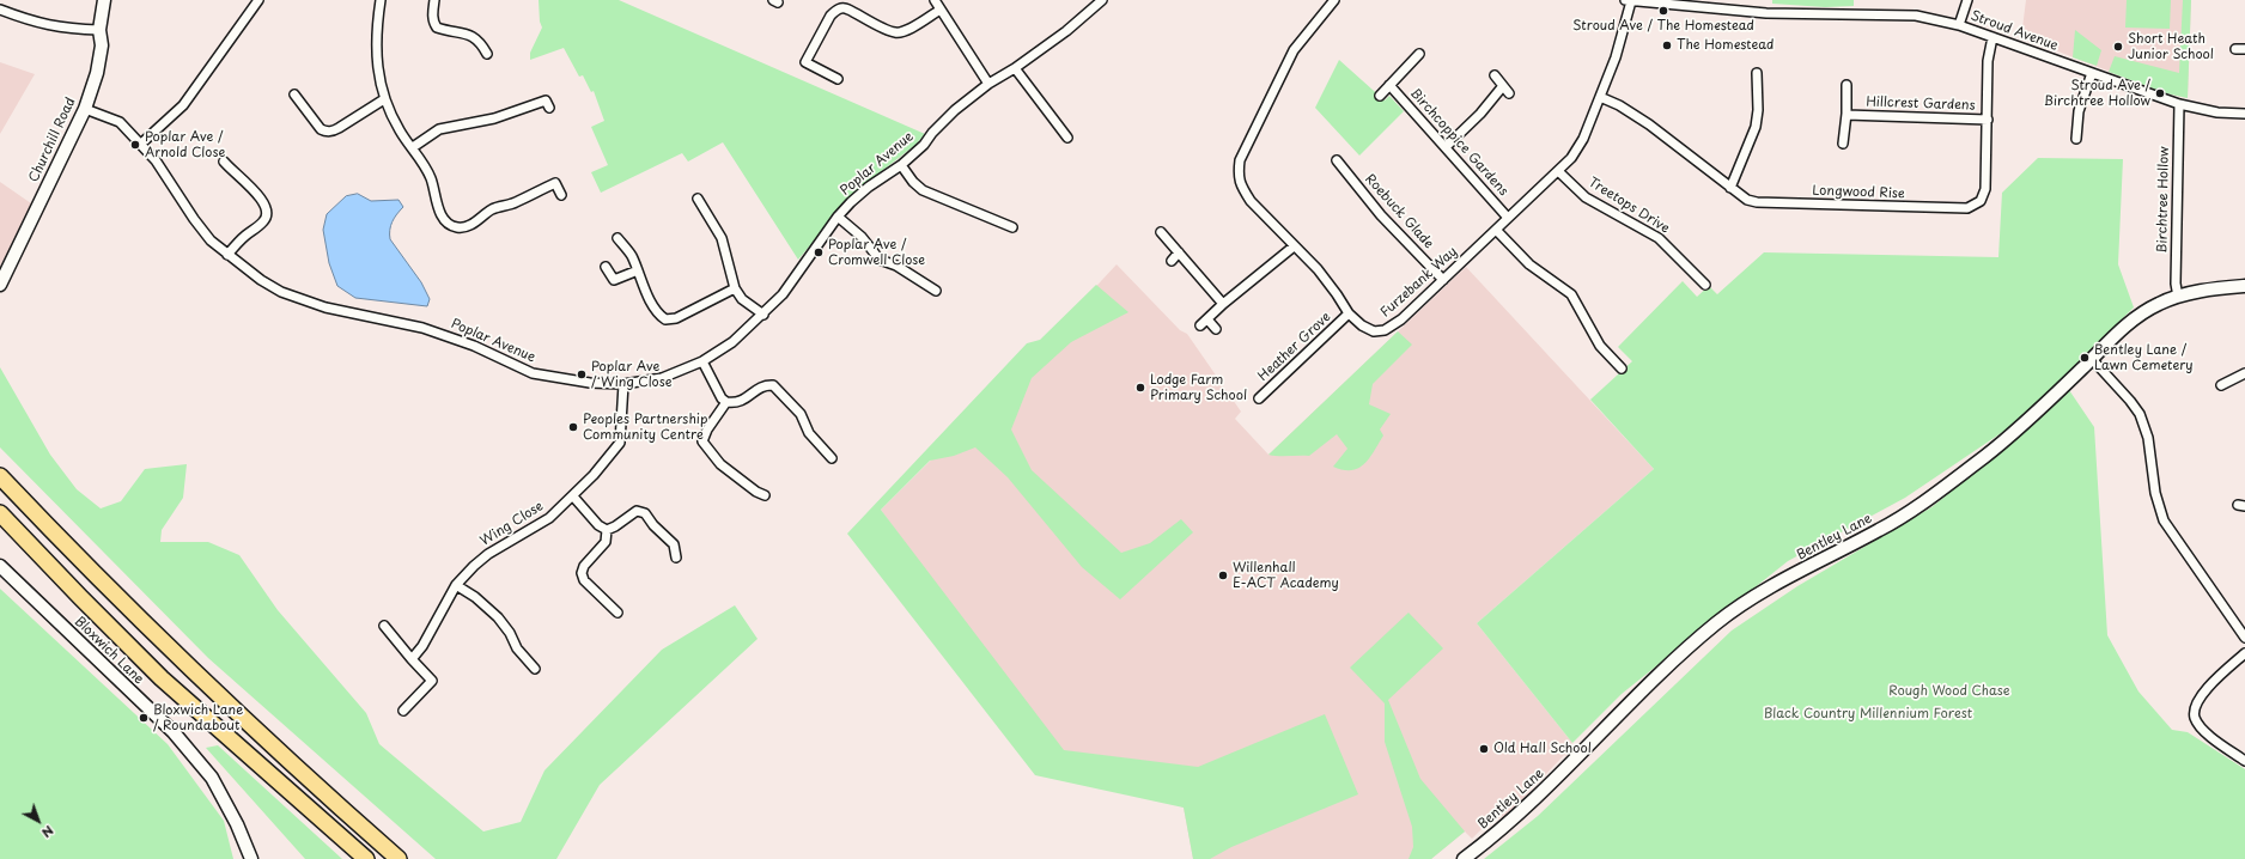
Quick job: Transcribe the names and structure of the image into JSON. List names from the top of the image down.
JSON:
{
  "streets": {
    "street": [
      "Stroud Avenue",
      "Hillcrest Gardens",
      "Churchill Road",
      "Birchcoppice Gardens",
      "Poplar Avenue",
      "Longwood Rise",
      "Birchtree Hollow",
      "Treetops Drive",
      "Roebuck Glade",
      "Furzebank Way",
      "Heather Grove",
      "Wing Close",
      "Bentley Lane",
      "Bloxwich Lane"
    ]
  },
  "crossings": [
    ["Stroud Avenue", "Longwood Rise"],
    ["Stroud Avenue", "Birchtree Hollow"],
    ["Stroud Avenue", "Furzebank Way"],
    ["Hillcrest Gardens", "Longwood Rise"],
    ["Churchill Road", "Poplar Avenue"],
    ["Birchcoppice Gardens", "Furzebank Way"],
    ["Poplar Avenue", "Wing Close"],
    ["Longwood Rise", "Furzebank Way"],
    ["Birchtree Hollow", "Bentley Lane"],
    ["Treetops Drive", "Furzebank Way"],
    ["Roebuck Glade", "Furzebank Way"],
    ["Furzebank Way", "Heather Grove"]
  ],
  "parks": ["Rough Wood Chase", "Black Country Millennium Forest"],
  "places": [
    "Stroud Ave / The Homestead",
    "The Homestead",
    "Short Heath Junior School",
    "Stroud Ave / Birchtree Hollow",
    "Poplar Ave / Arnold Close",
    "Poplar Ave / Cromwell Close",
    "Bentley Lane / Lawn Cemetery",
    "Poplar Ave / Wing Close",
    "Lodge Farm Primary School",
    "Peoples Partnership Community Centre",
    "Willenhall E-ACT Academy",
    "Bloxwich Lane / Roundabout",
    "Old Hall School"
  ],
  "north": "bottom right"
}
